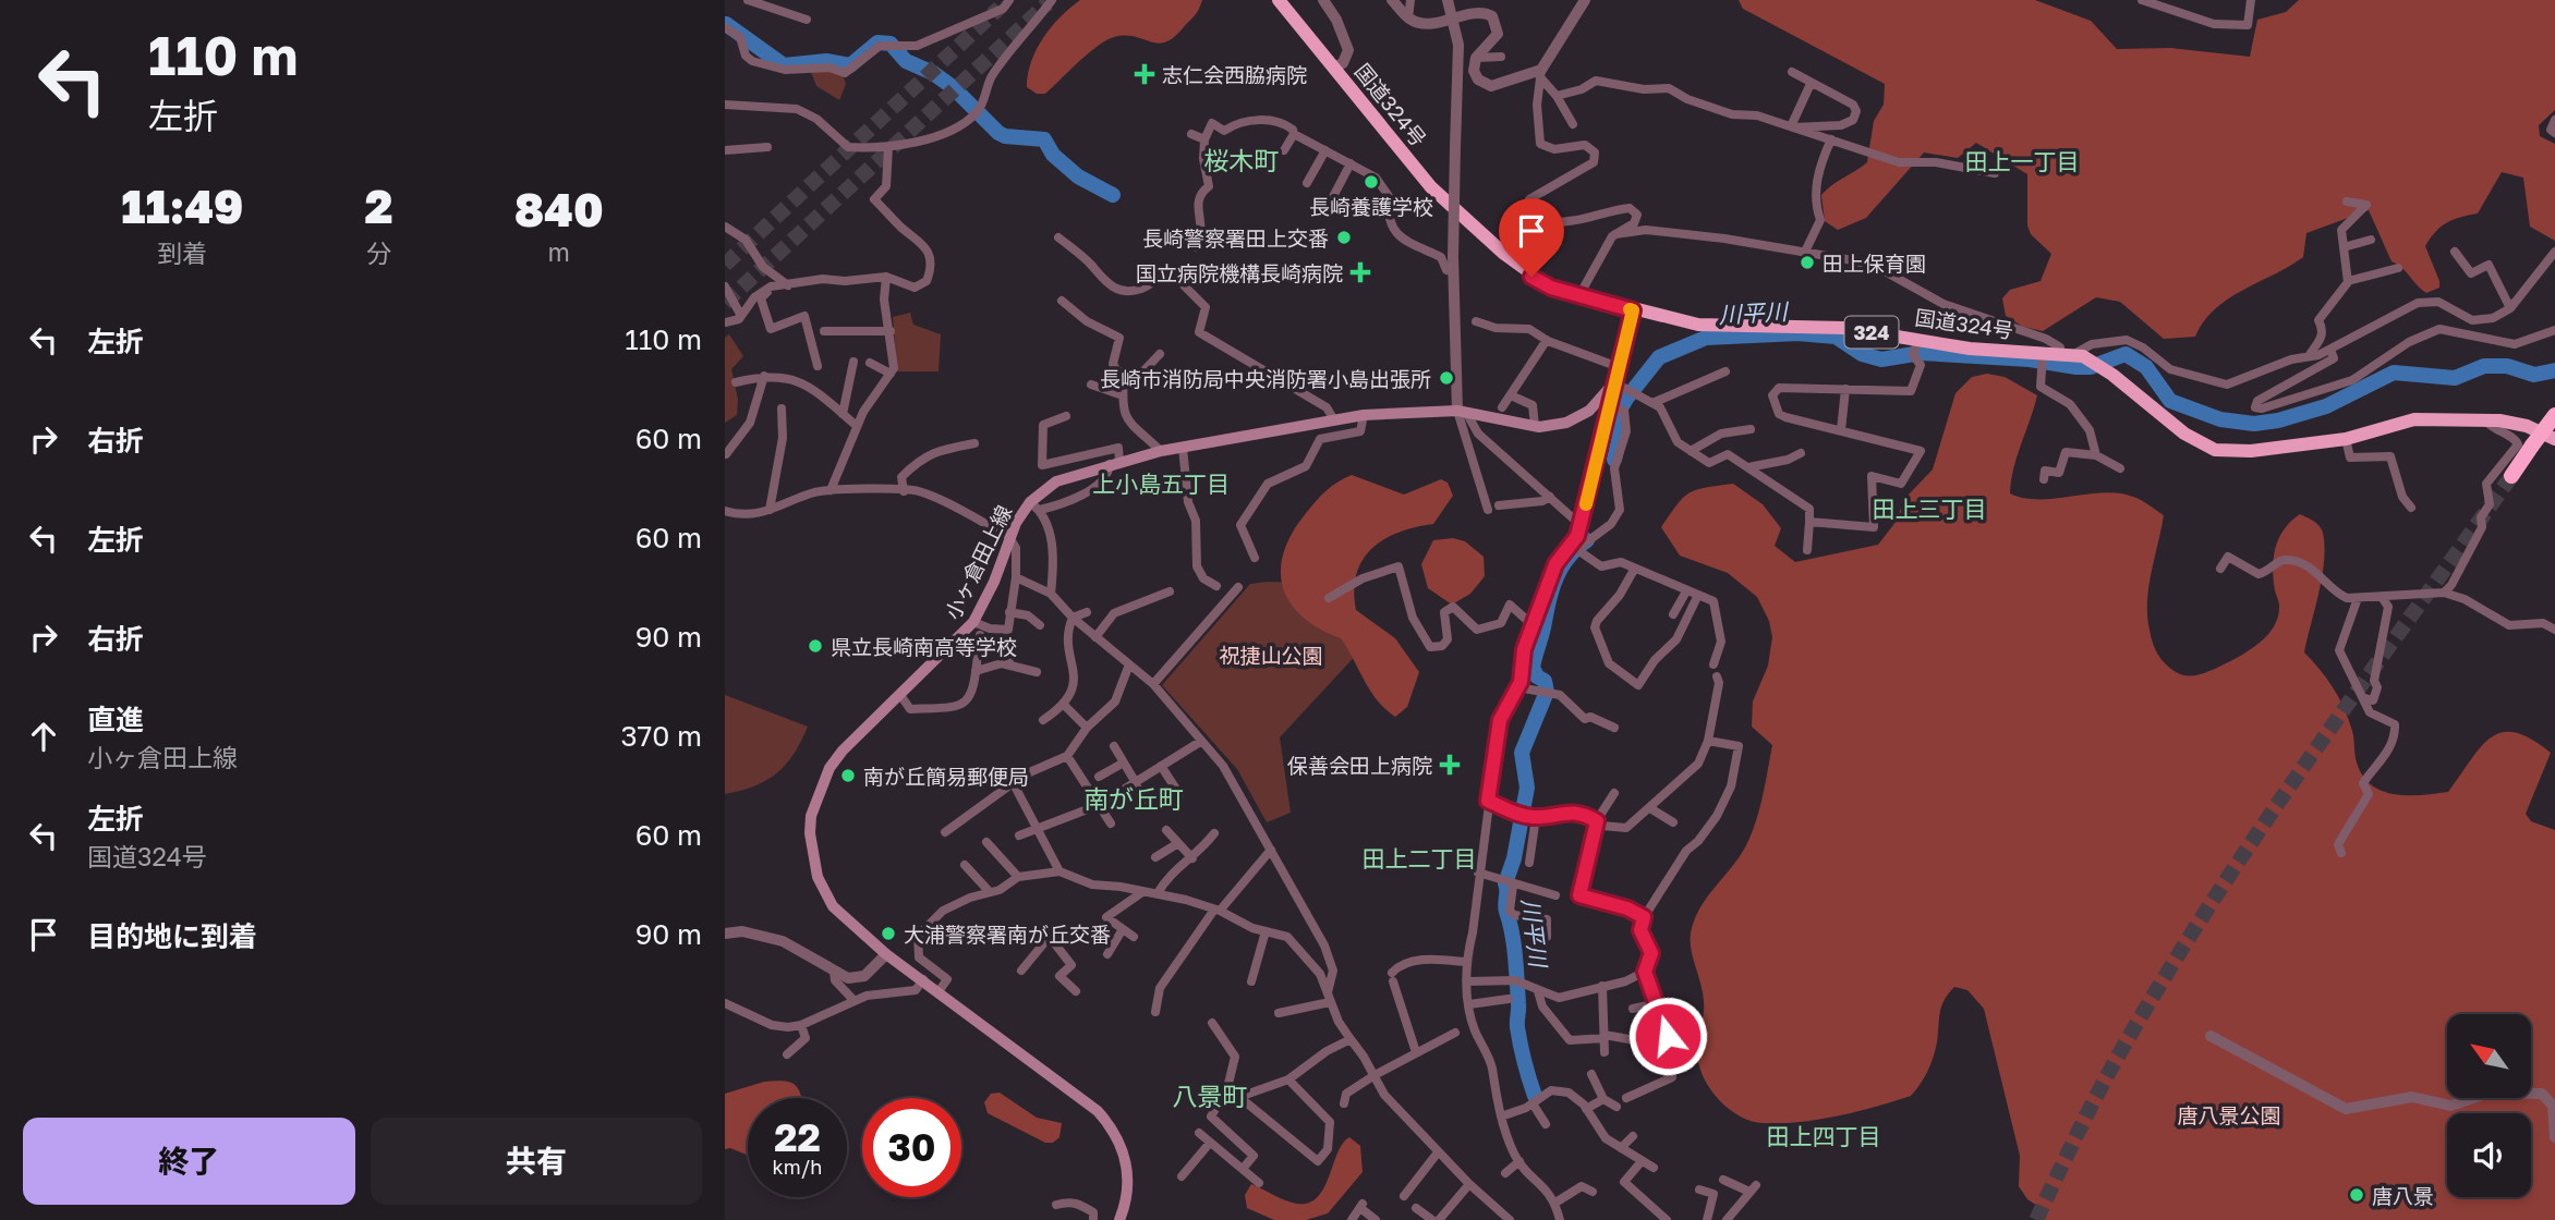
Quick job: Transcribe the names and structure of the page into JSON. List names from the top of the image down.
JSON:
{
  "streets": {
    "highway": ["国道324号", "324"],
    "main road": ["小ヶ倉田上線"]
  },
  "crossings": [
    ["国道324号", "小ヶ倉田上線"]
  ],
  "districts": [
    "桜木町",
    "田上一丁目",
    "上小島五丁目",
    "田上三丁目",
    "南が丘町",
    "田上二丁目",
    "八景町",
    "田上四丁目"
  ],
  "water": ["川平川"],
  "parks": ["祝捷山公園", "唐八景公園"],
  "places": {
    "health": ["志仁会西脇病院", "国立病院機構長崎病院", "保善会田上病院"],
    "other": [
      "長崎養護学校",
      "長崎警察署田上交番",
      "田上保育園",
      "長崎市消防局中央消防署小島出張所",
      "県立長崎南高等学校",
      "南が丘簡易郵便局",
      "大浦警察署南が丘交番",
      "唐八景"
    ]
  },
  "north": "top left",
  "page": {
    "turn": ["110 m", "左折"],
    "eta": [
      "11:49",
      "到着",
      "2",
      "分",
      "840",
      "m"
    ],
    "list": [
      {
        "name": "左折",
        "value": "110 m"
      },
      {
        "name": "右折",
        "value": "60 m"
      },
      {
        "name": "左折",
        "value": "60 m"
      },
      {
        "name": "右折",
        "value": "90 m"
      },
      {
        "name": "直進",
        "note": "小ヶ倉田上線",
        "value": "370 m"
      },
      {
        "name": "左折",
        "note": "国道324号",
        "value": "60 m"
      },
      {
        "name": "目的地に到着",
        "value": "90 m"
      }
    ],
    "speed": "22 km/h",
    "limit": "30",
    "buttons": ["終了", "共有"]
  }
}
